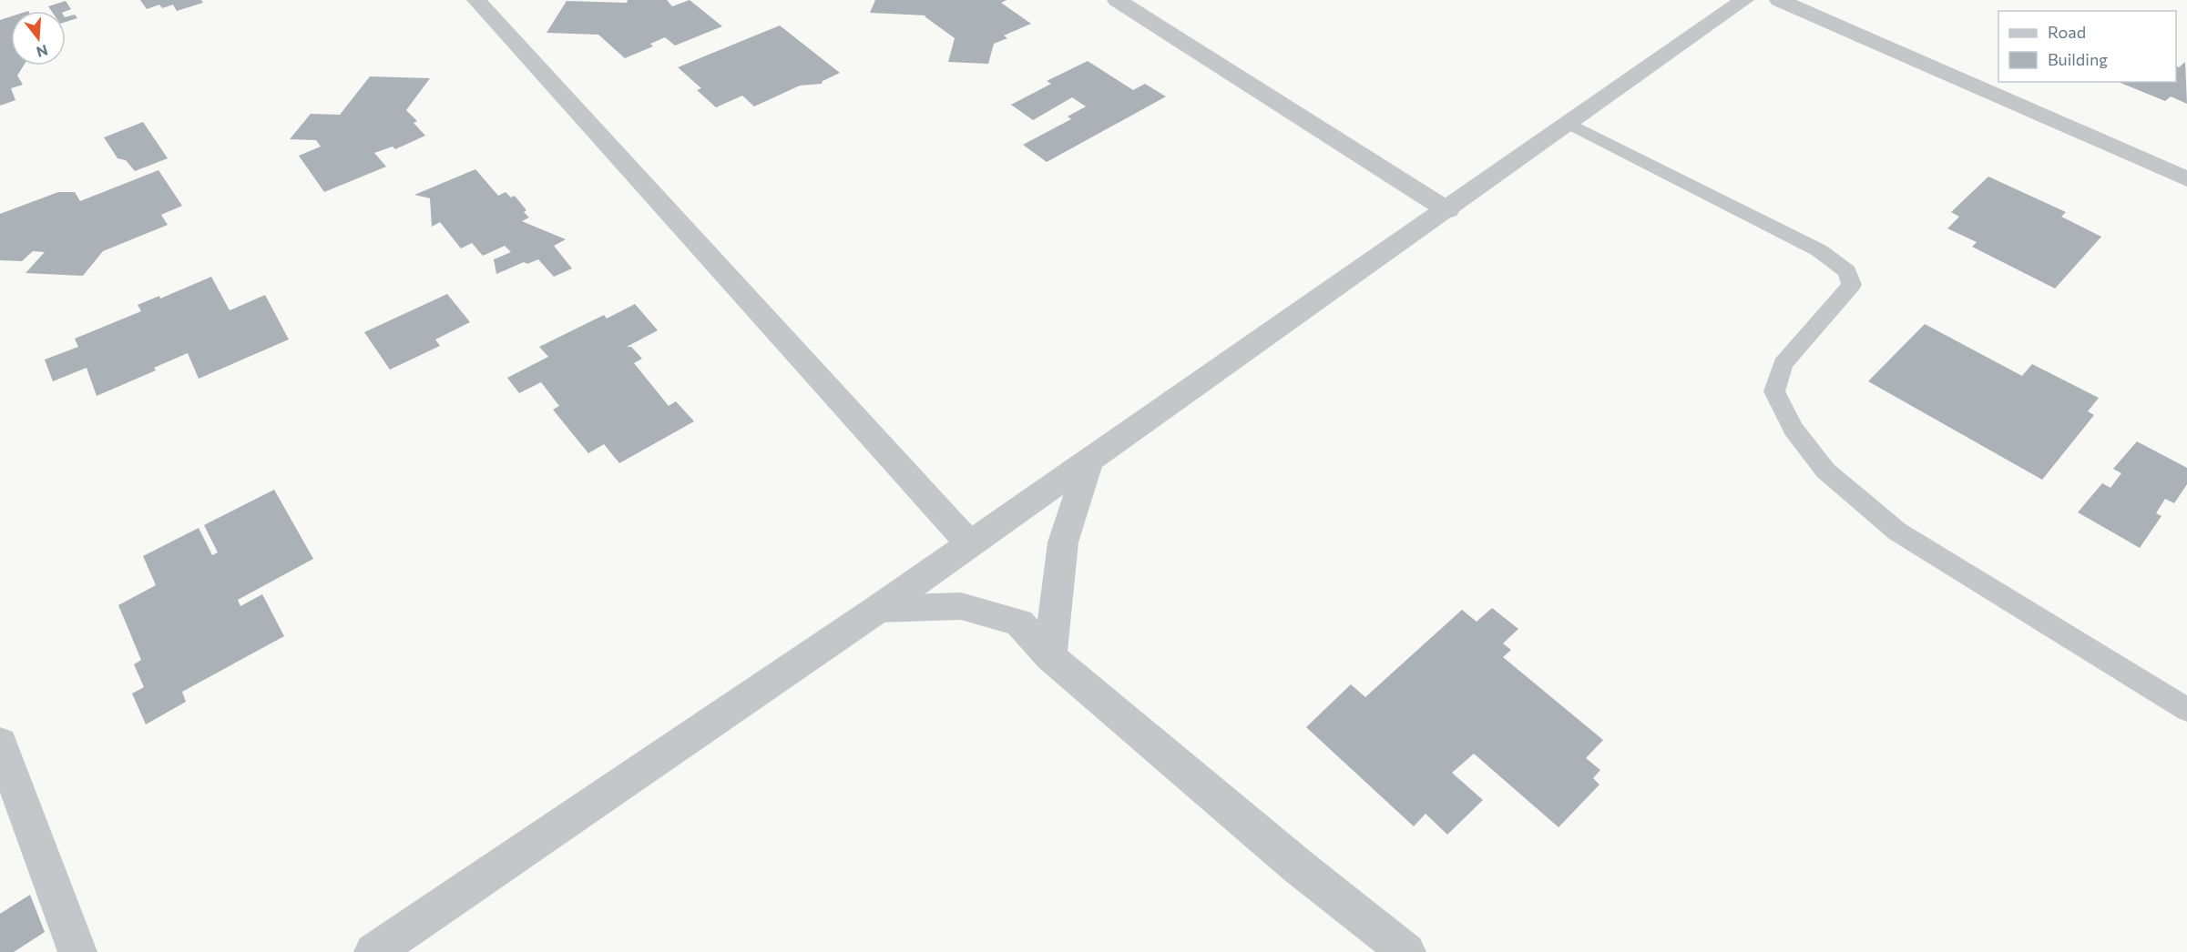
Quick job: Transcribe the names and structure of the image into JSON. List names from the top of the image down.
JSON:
{
  "legend": ["Road", "Building"],
  "north": "bottom"
}
